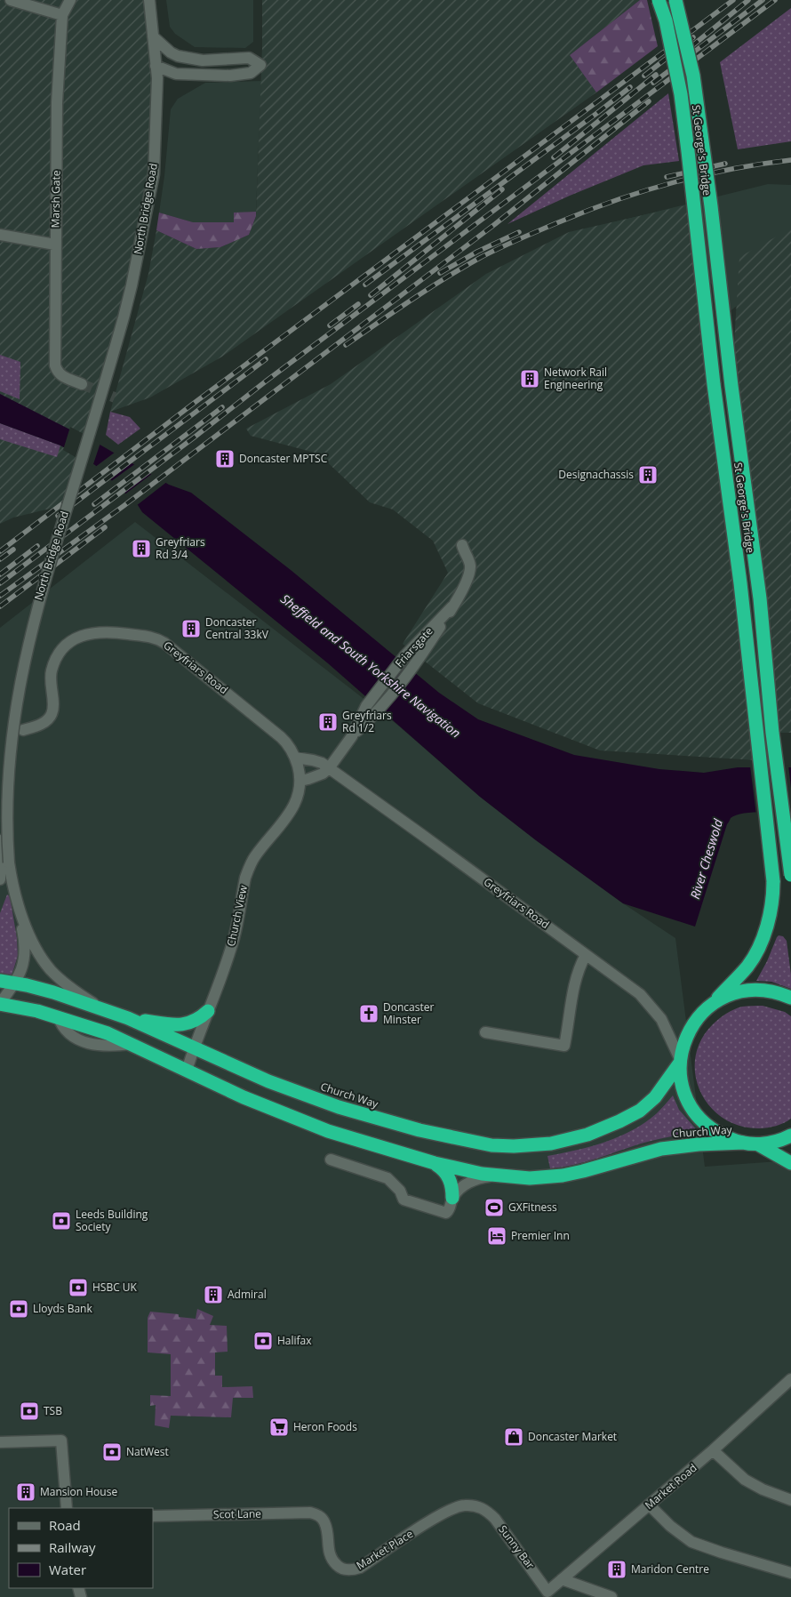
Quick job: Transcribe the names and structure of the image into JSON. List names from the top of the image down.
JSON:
{
  "streets": {
    "highway": ["St George's Bridge", "Church Way"],
    "street": [
      "Marsh Gate",
      "North Bridge Road",
      "Friarsgate",
      "Greyfriars Road",
      "Church View",
      "Market Road",
      "Scot Lane",
      "Sunny Bar",
      "Market Place"
    ]
  },
  "crossings": [
    ["St George's Bridge", "Greyfriars Road"],
    ["St George's Bridge", "Church Way"],
    ["North Bridge Road", "Church Way"],
    ["Friarsgate", "Greyfriars Road"],
    ["Greyfriars Road", "Church View"],
    ["Greyfriars Road", "Church Way"],
    ["Church View", "Church Way"],
    ["Market Road", "Sunny Bar"],
    ["Scot Lane", "Market Place"],
    ["Sunny Bar", "Market Place"]
  ],
  "water": ["Sheffield and South Yorkshire Navigation", "River Cheswold"],
  "places": {
    "building": [
      "Network Rail Engineering",
      "Doncaster MPTSC",
      "Designachassis",
      "Greyfriars Rd 3/4",
      "Doncaster Central 33kV",
      "Greyfriars Rd 1/2",
      "Admiral",
      "Mansion House",
      "Maridon Centre"
    ],
    "church": ["Doncaster Minster"],
    "sports": ["GXFitness"],
    "bank": [
      "Leeds Building Society",
      "HSBC UK",
      "Lloyds Bank",
      "Halifax",
      "TSB",
      "NatWest"
    ],
    "hotel": ["Premier Inn"],
    "supermarket": ["Heron Foods"],
    "shop": ["Doncaster Market"]
  },
  "legend": ["Road", "Railway", "Water"]
}
